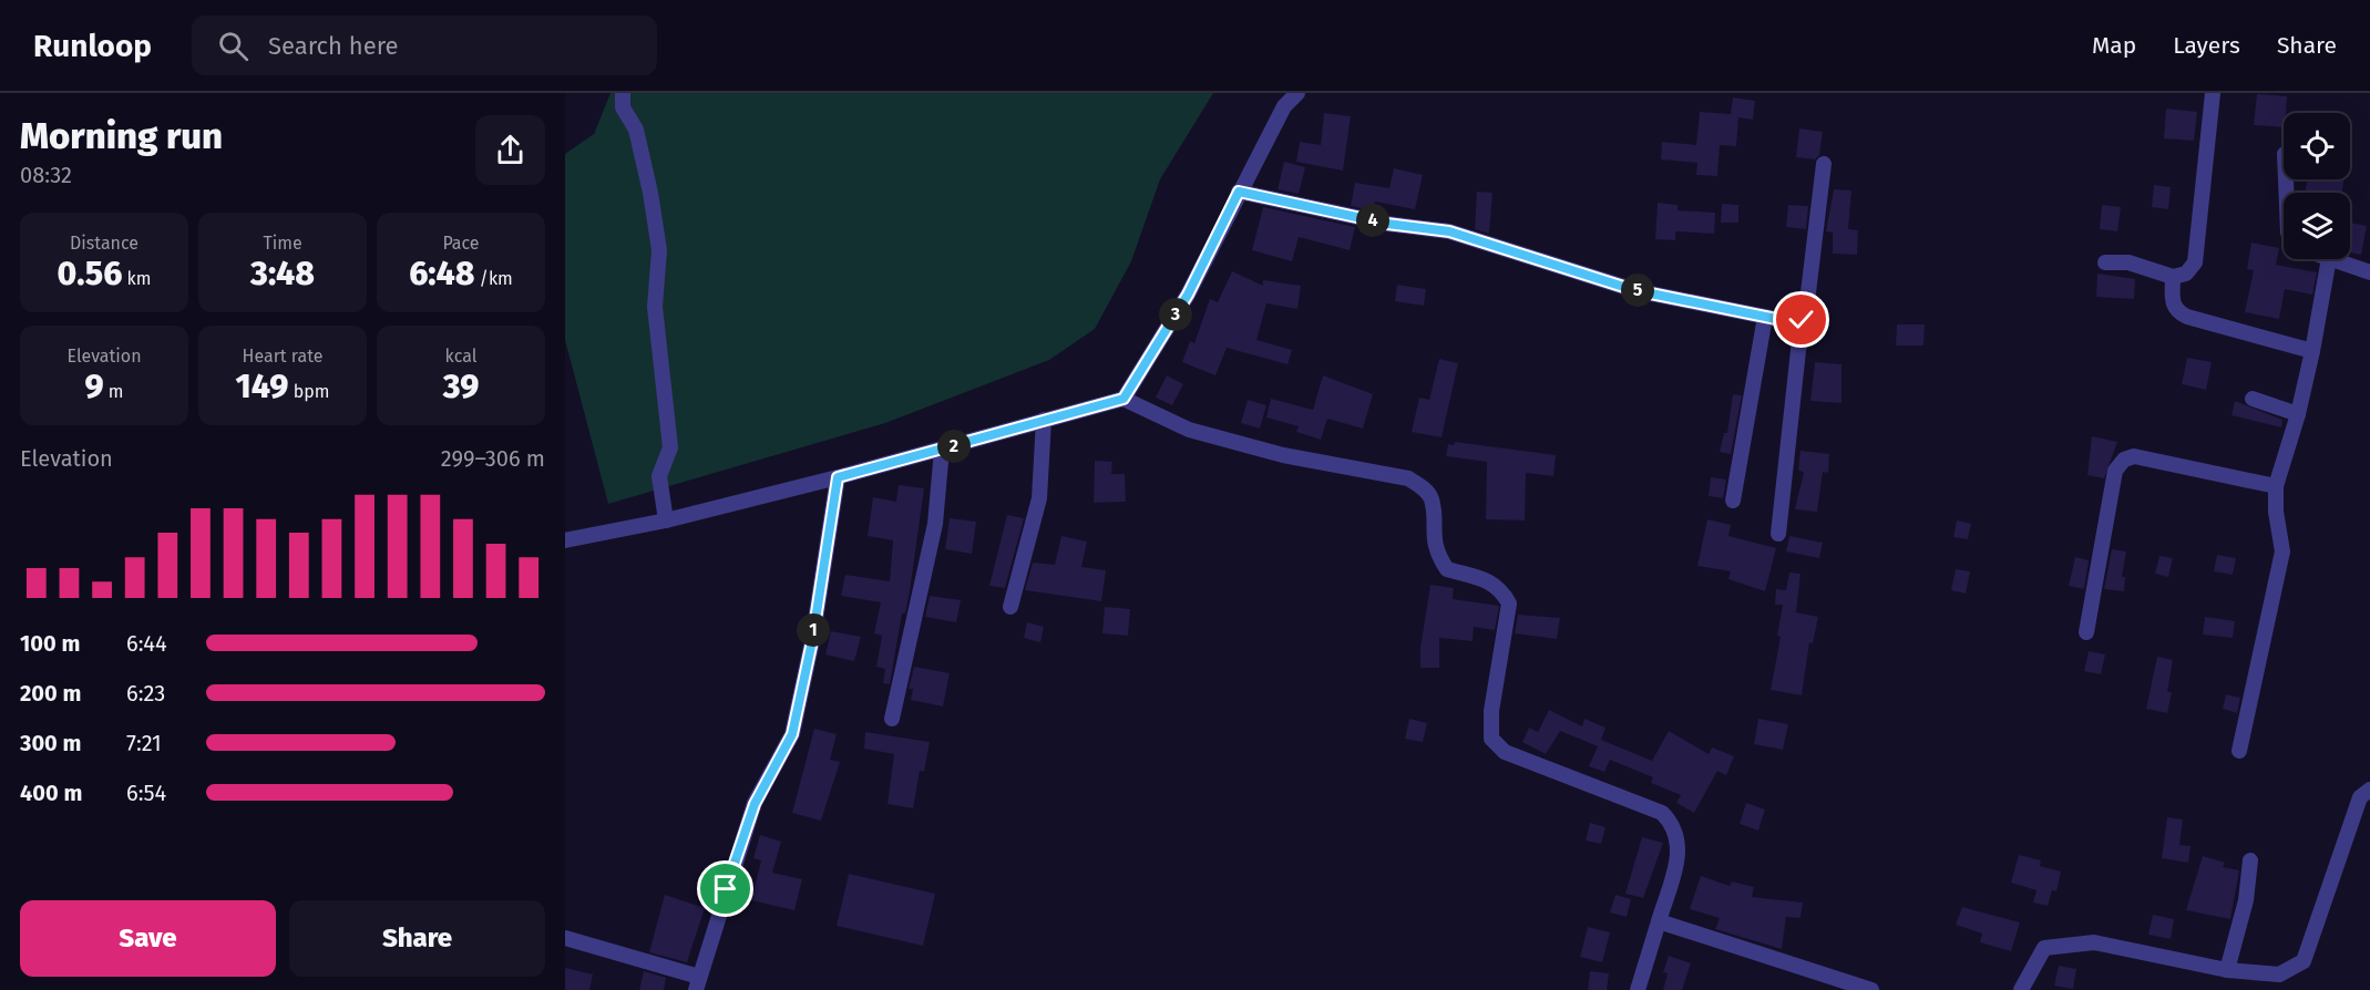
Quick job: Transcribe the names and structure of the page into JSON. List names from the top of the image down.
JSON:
{
  "page": {
    "header": "Runloop",
    "search": "Search here",
    "nav": ["Map", "Layers", "Share"],
    "heading": ["Morning run", "08:32"],
    "pins": [
      "4",
      "5",
      "3",
      "2",
      "1"
    ],
    "stats": [
      ["Distance", "0.56 km"],
      ["Time", "3:48"],
      ["Pace", "6:48 /km"],
      ["Elevation", "9 m"],
      ["Heart rate", "149 bpm"],
      ["kcal", "39"]
    ],
    "chart": ["Elevation", "299–306 m"],
    "list": [
      {
        "name": "100 m",
        "note": "6:44"
      },
      {
        "name": "200 m",
        "note": "6:23"
      },
      {
        "name": "300 m",
        "note": "7:21"
      },
      {
        "name": "400 m",
        "note": "6:54"
      }
    ],
    "buttons": ["Save", "Share"]
  }
}
